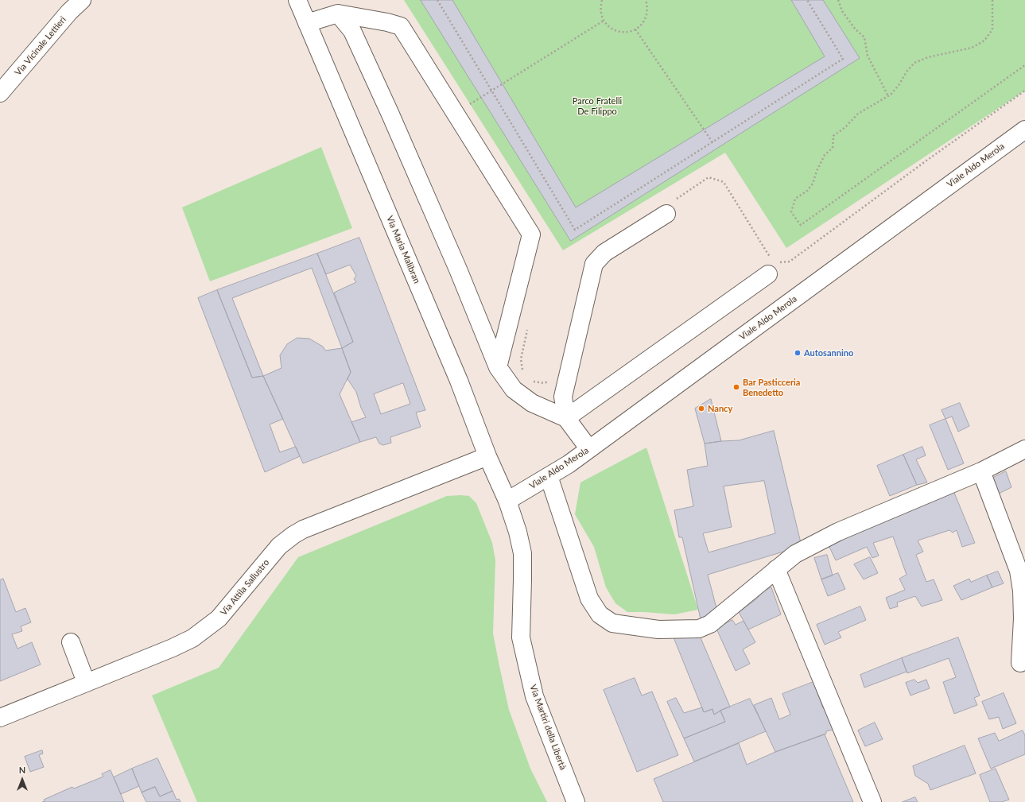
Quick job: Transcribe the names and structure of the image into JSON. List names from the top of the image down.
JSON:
{
  "streets": {
    "street": [
      "Via Vicinale Lettieri",
      "Viale Aldo Merola",
      "Via Maria Malibran",
      "Via Attila Sallustro",
      "Via Martiri della Libertà"
    ]
  },
  "crossings": [
    ["Viale Aldo Merola", "Via Maria Malibran"],
    ["Viale Aldo Merola", "Via Martiri della Libertà"],
    ["Via Maria Malibran", "Via Attila Sallustro"],
    ["Via Maria Malibran", "Via Martiri della Libertà"]
  ],
  "parks": ["Parco Fratelli De Filippo"],
  "places": ["Autosannino", "Bar Pasticceria Benedetto", "Nancy"],
  "north": "top"
}
